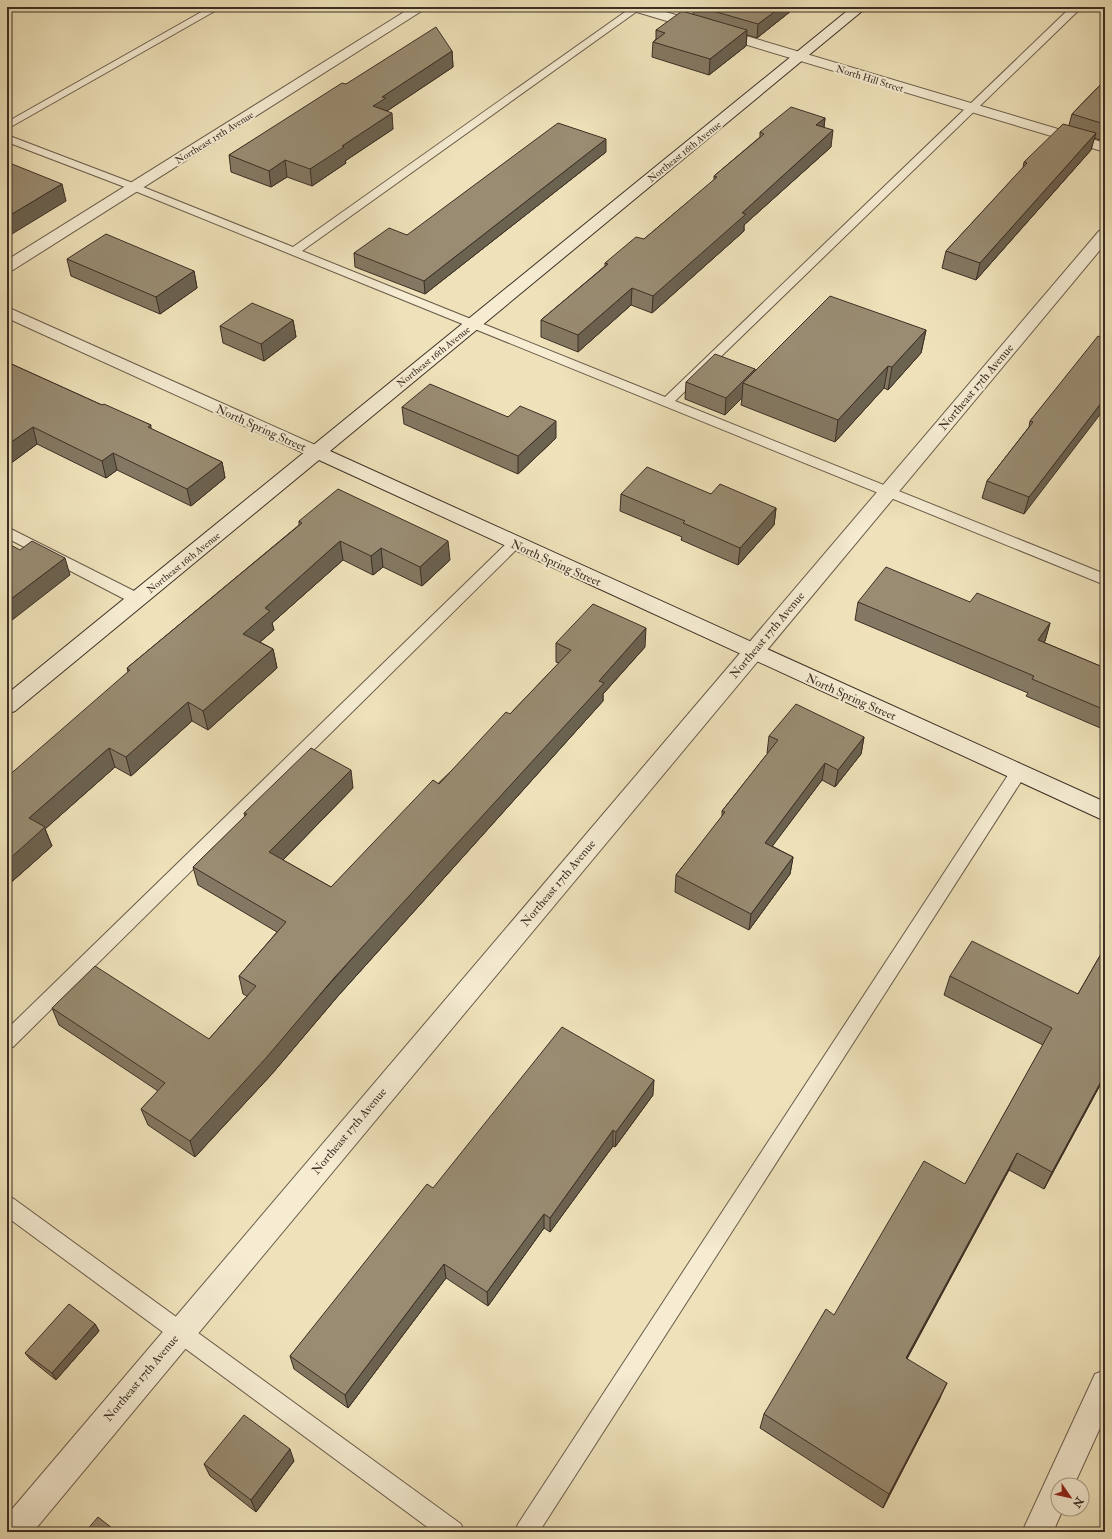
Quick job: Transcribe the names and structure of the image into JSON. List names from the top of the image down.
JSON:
{
  "streets": {
    "street": [
      "North Hill Street",
      "Northeast 15th Avenue",
      "Northeast 16th Avenue",
      "Northeast 17th Avenue",
      "North Spring Street"
    ]
  },
  "crossings": [
    ["North Hill Street", "Northeast 16th Avenue"],
    ["Northeast 16th Avenue", "North Spring Street"],
    ["Northeast 17th Avenue", "North Spring Street"]
  ],
  "north": "bottom right"
}
